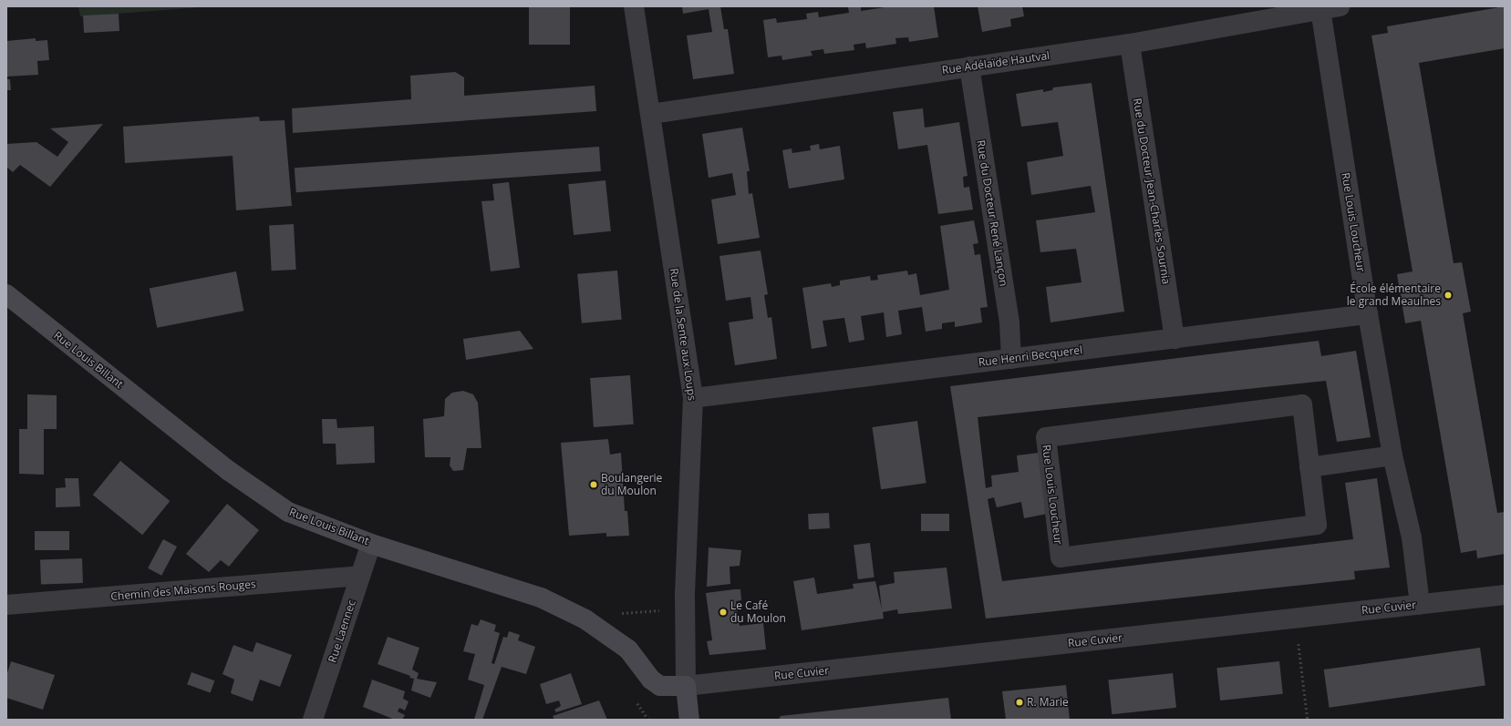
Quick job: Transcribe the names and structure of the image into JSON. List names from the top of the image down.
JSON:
{
  "streets": {
    "street": [
      "Rue Adélaïde Hautval",
      "Rue du Docteur Jean-Charles Sournia",
      "Rue du Docteur René Lançon",
      "Rue Louis Loucheur",
      "Rue de la Sente aux Loups",
      "Rue Henri Becquerel",
      "Rue Louis Billant",
      "Chemin des Maisons Rouges",
      "Rue Cuvier",
      "Rue Laennec"
    ]
  },
  "crossings": [
    ["Rue Adélaïde Hautval", "Rue du Docteur Jean-Charles Sournia"],
    ["Rue Adélaïde Hautval", "Rue du Docteur René Lançon"],
    ["Rue Adélaïde Hautval", "Rue Louis Loucheur"],
    ["Rue Adélaïde Hautval", "Rue de la Sente aux Loups"],
    ["Rue du Docteur Jean-Charles Sournia", "Rue Henri Becquerel"],
    ["Rue du Docteur René Lançon", "Rue Henri Becquerel"],
    ["Rue Louis Loucheur", "Rue Henri Becquerel"],
    ["Rue Louis Loucheur", "Rue Cuvier"],
    ["Rue de la Sente aux Loups", "Rue Henri Becquerel"],
    ["Rue de la Sente aux Loups", "Rue Louis Billant"],
    ["Rue de la Sente aux Loups", "Rue Cuvier"],
    ["Rue Louis Billant", "Rue Cuvier"],
    ["Rue Louis Billant", "Rue Laennec"],
    ["Chemin des Maisons Rouges", "Rue Laennec"]
  ],
  "places": [
    "École élémentaire le grand Meaulnes",
    "Boulangerie du Moulon",
    "Le Café du Moulon",
    "R. Marie"
  ]
}
